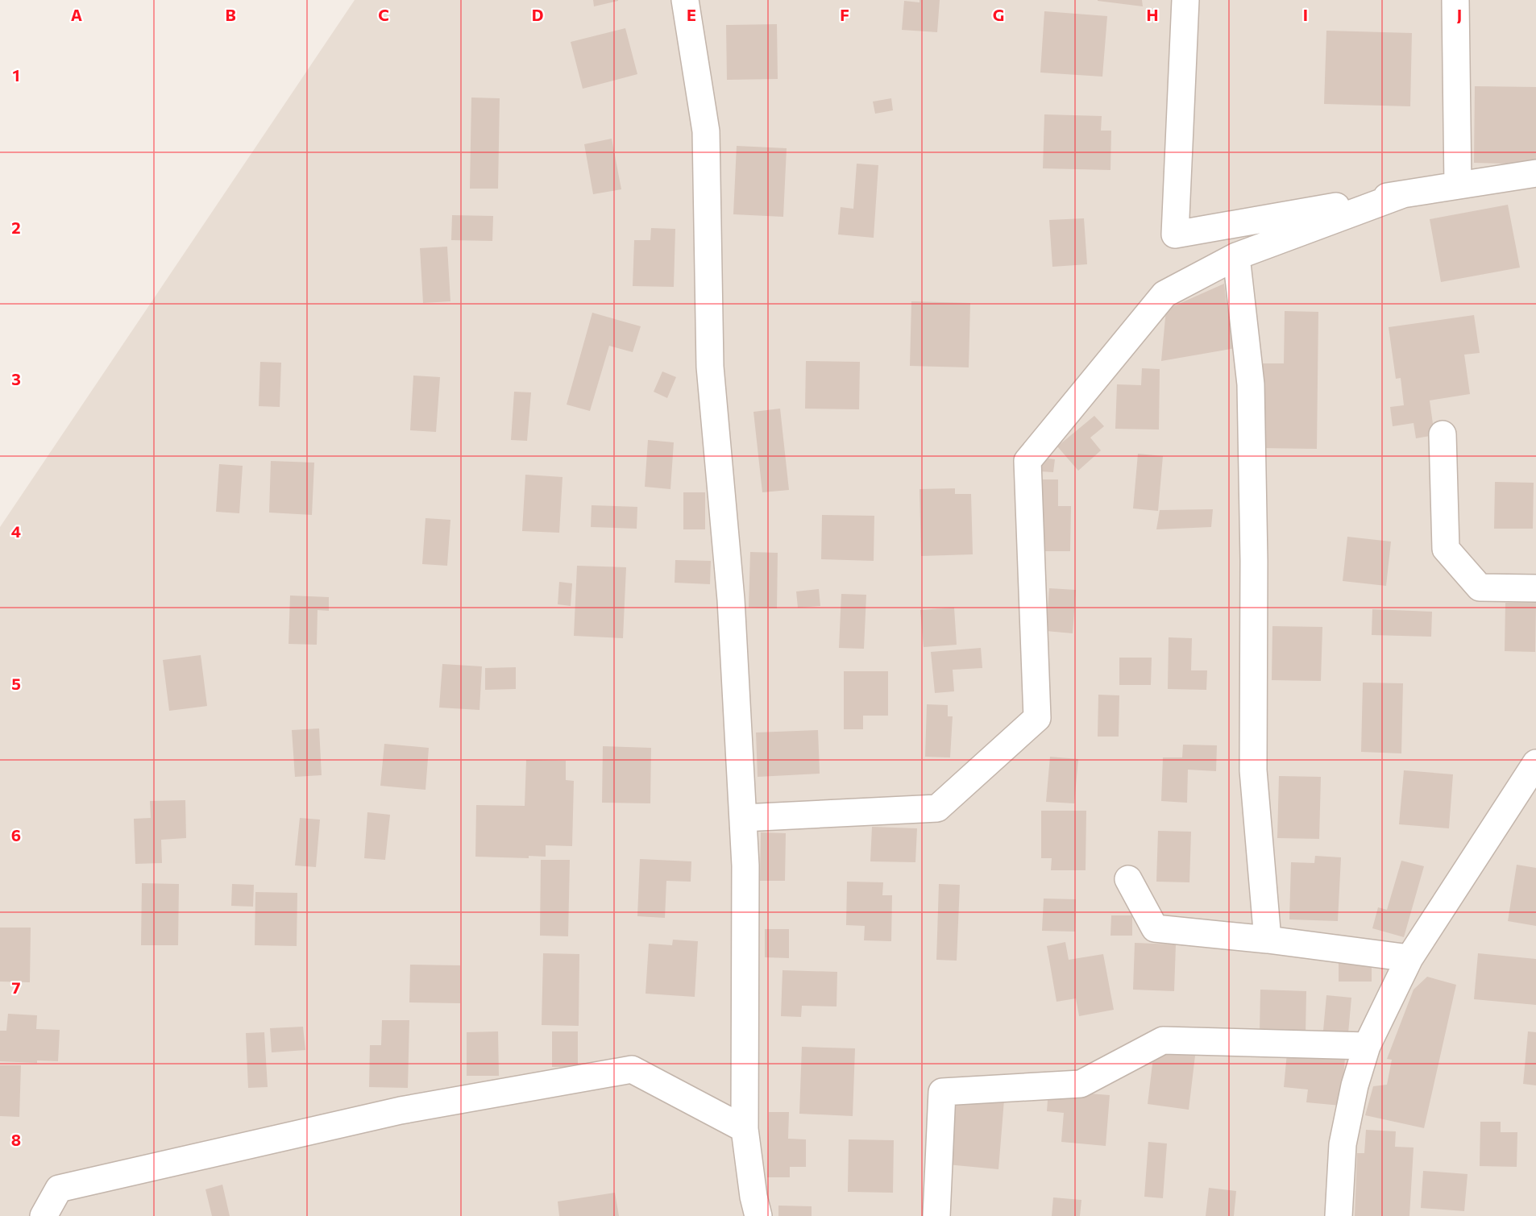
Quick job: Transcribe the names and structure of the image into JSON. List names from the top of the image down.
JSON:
{
  "grid": {
    "columns": [
      "A",
      "B",
      "C",
      "D",
      "E",
      "F",
      "G",
      "H",
      "I",
      "J"
    ],
    "rows": [
      "1",
      "2",
      "3",
      "4",
      "5",
      "6",
      "7",
      "8"
    ]
  }
}
